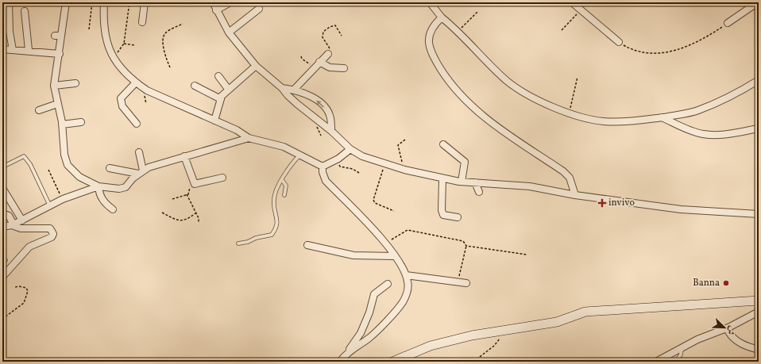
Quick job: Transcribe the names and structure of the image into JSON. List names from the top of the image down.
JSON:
{
  "places": {
    "health": ["invivo"],
    "other": ["Banna"]
  },
  "north": "bottom right"
}
